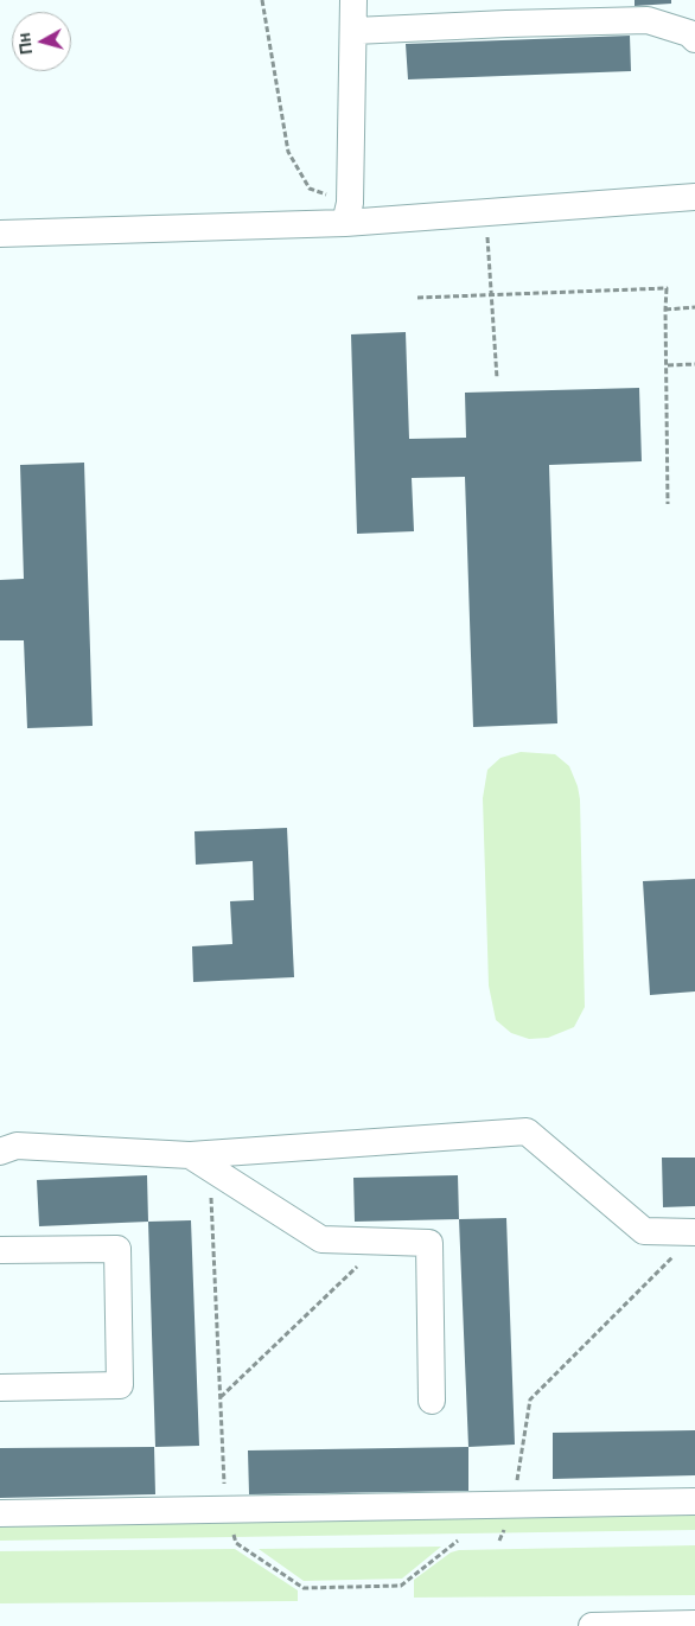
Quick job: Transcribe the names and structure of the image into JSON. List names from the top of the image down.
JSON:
{
  "north": "left"
}
